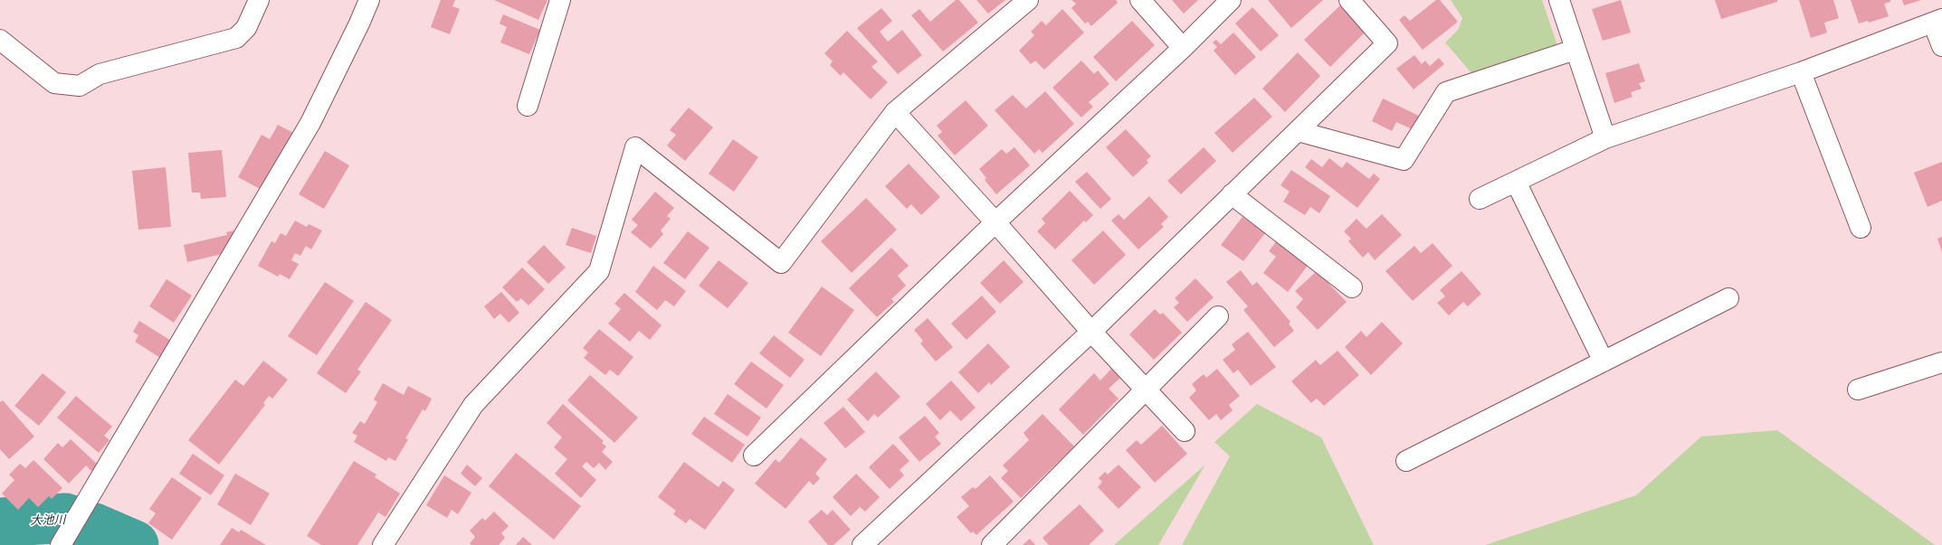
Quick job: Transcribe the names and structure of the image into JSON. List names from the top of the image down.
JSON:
{
  "water": ["大池川"]
}
